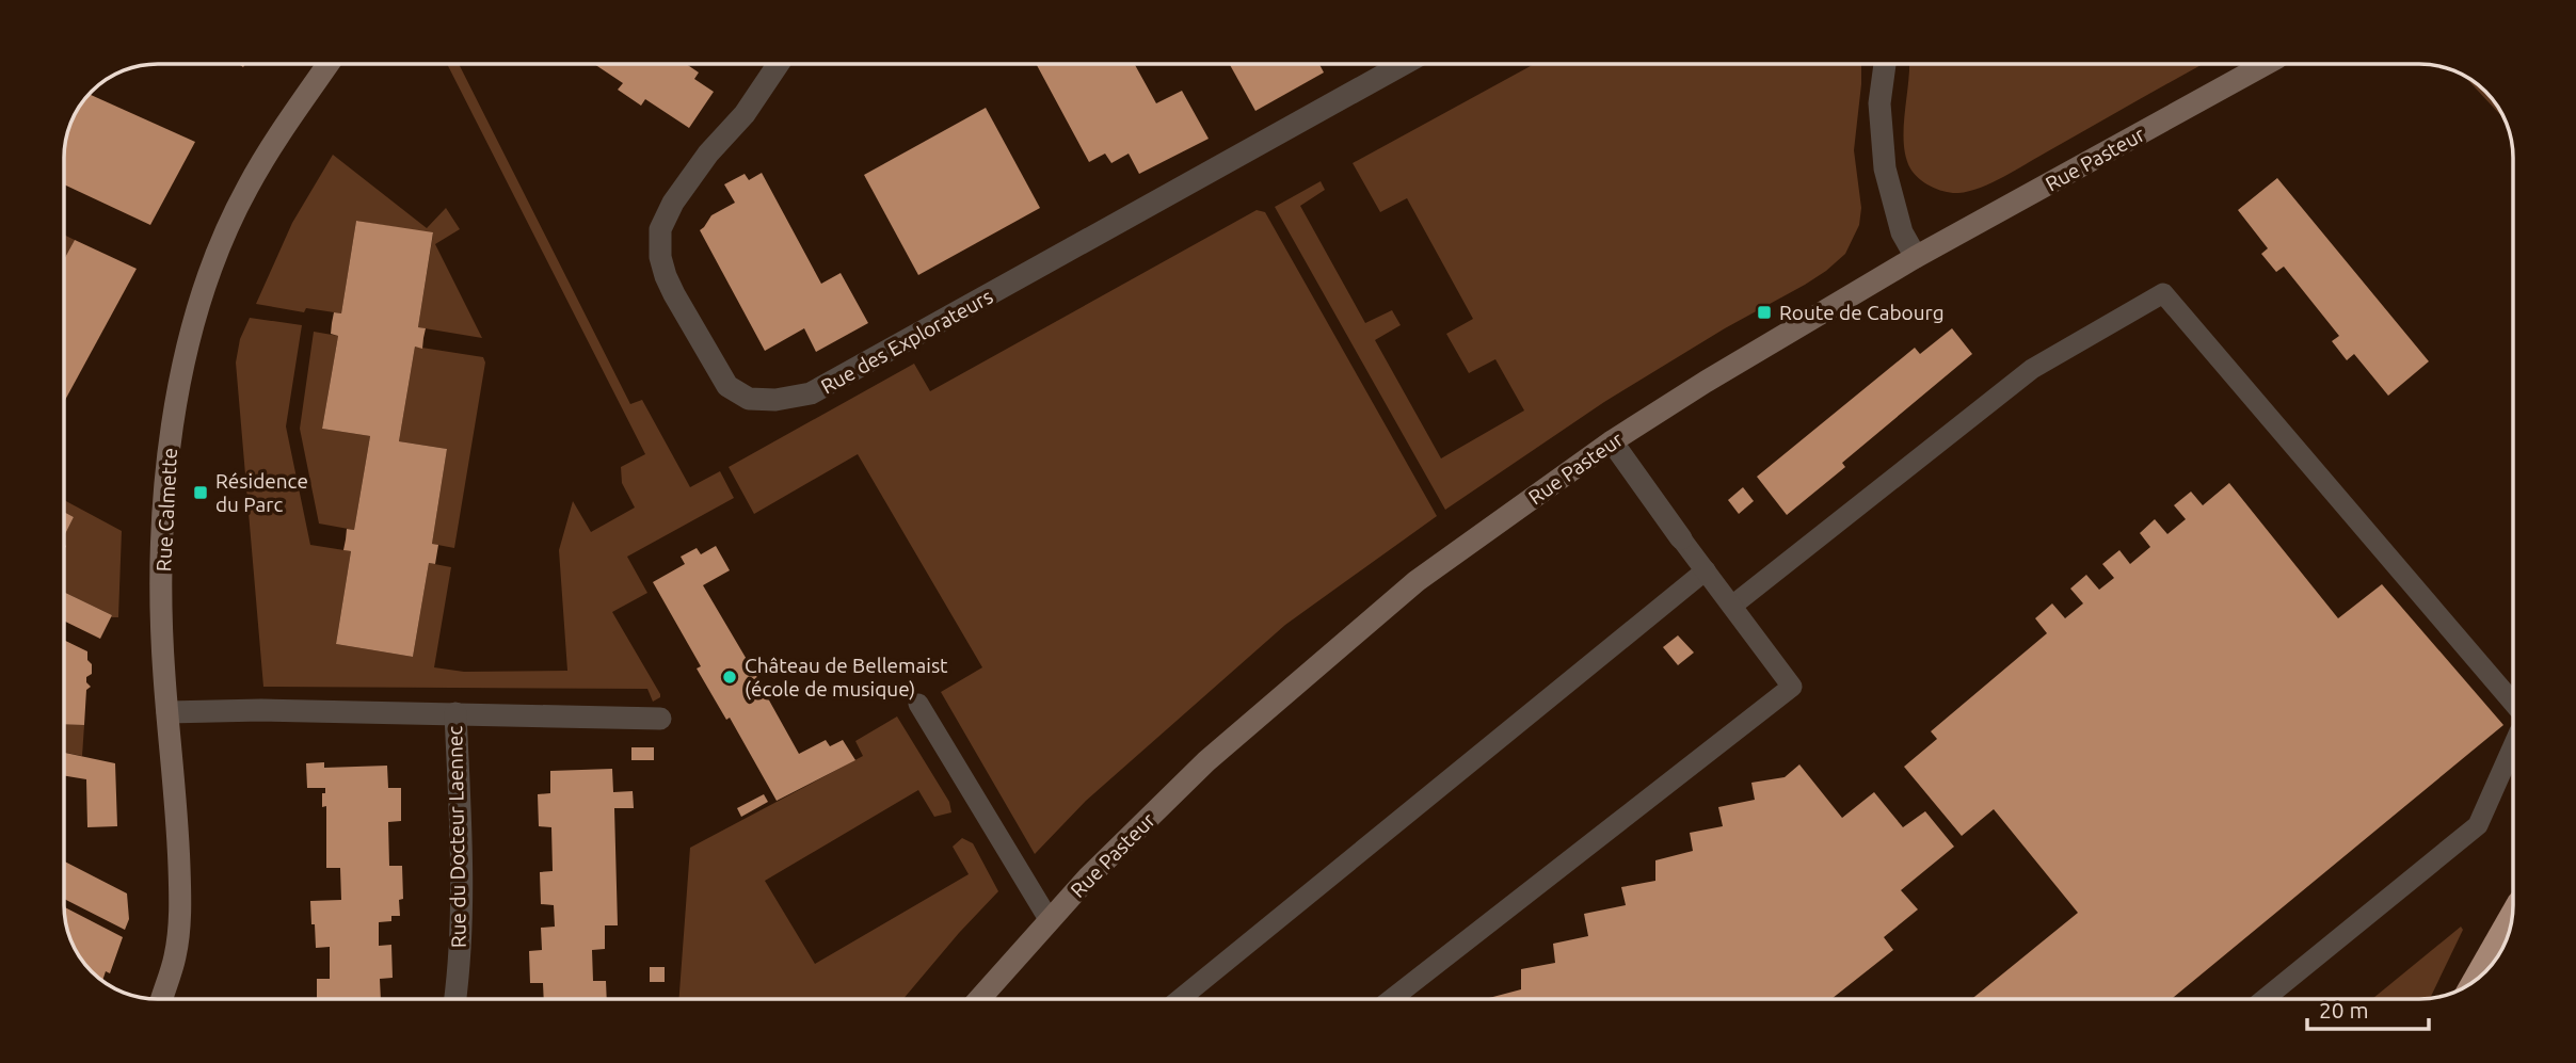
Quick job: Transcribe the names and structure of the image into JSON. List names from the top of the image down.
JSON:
{
  "streets": {
    "main road": ["Rue Pasteur", "Rue Calmette"],
    "street": ["Rue des Explorateurs", "Rue du Docteur Laennec"]
  },
  "crossings": [
    ["Rue Calmette", "Rue du Docteur Laennec"]
  ],
  "places": {
    "transit": ["Route de Cabourg", "Résidence du Parc"],
    "other": ["Château de Bellemaist (école de musique)"]
  },
  "scale_bar": "20 m"
}
